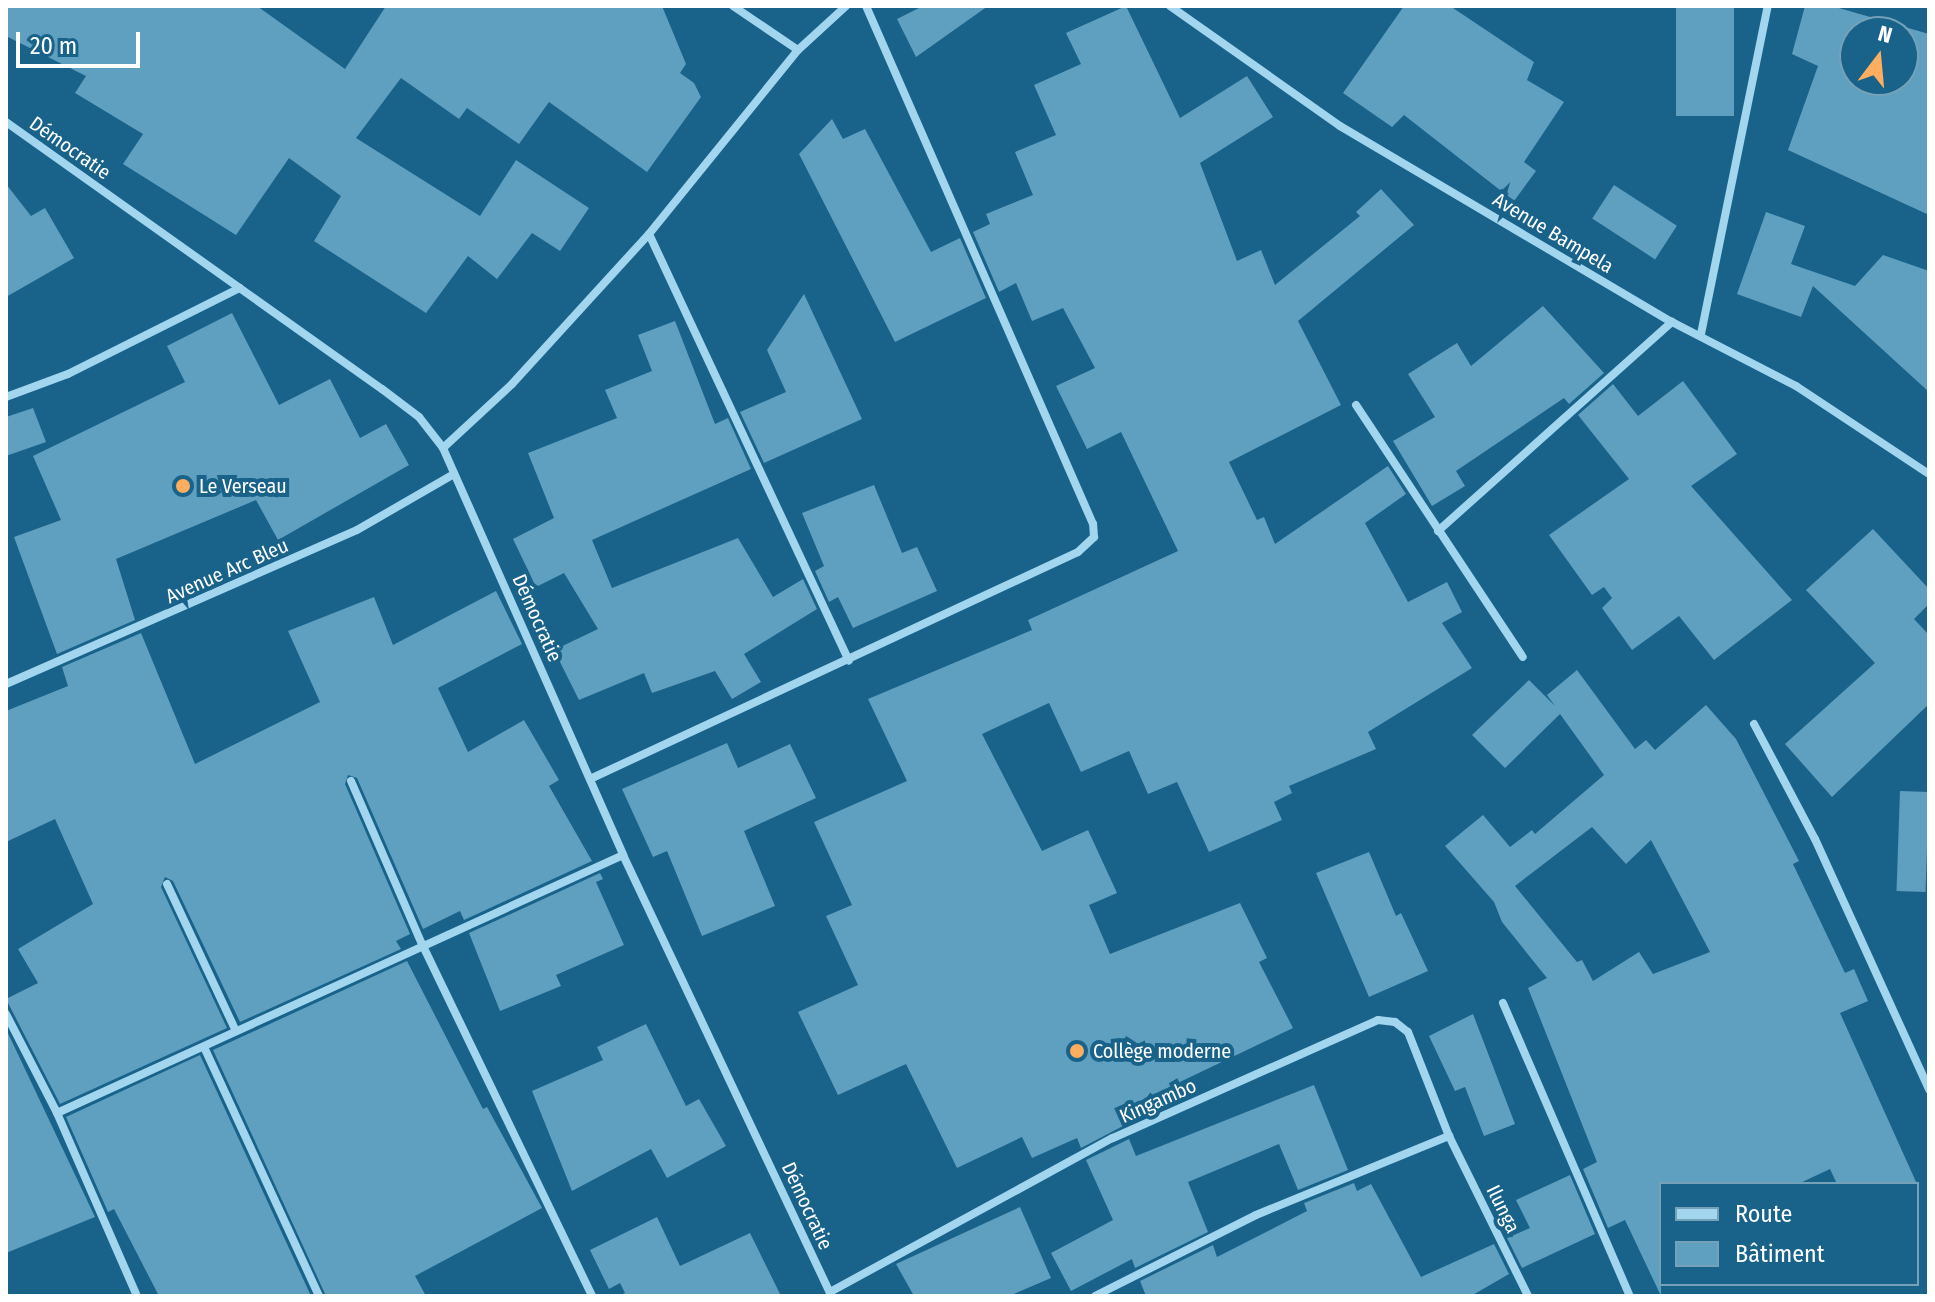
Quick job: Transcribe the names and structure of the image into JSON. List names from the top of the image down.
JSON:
{
  "streets": {
    "street": [
      "Démocratie",
      "Avenue Bampela",
      "Avenue Arc Bleu",
      "Kingambo",
      "Ilunga"
    ]
  },
  "crossings": [
    ["Démocratie", "Avenue Arc Bleu"],
    ["Démocratie", "Kingambo"],
    ["Kingambo", "Ilunga"]
  ],
  "places": ["Le Verseau", "Collège moderne"],
  "legend": ["Route", "Bâtiment"],
  "scale_bar": "20 m",
  "north": "top"
}
